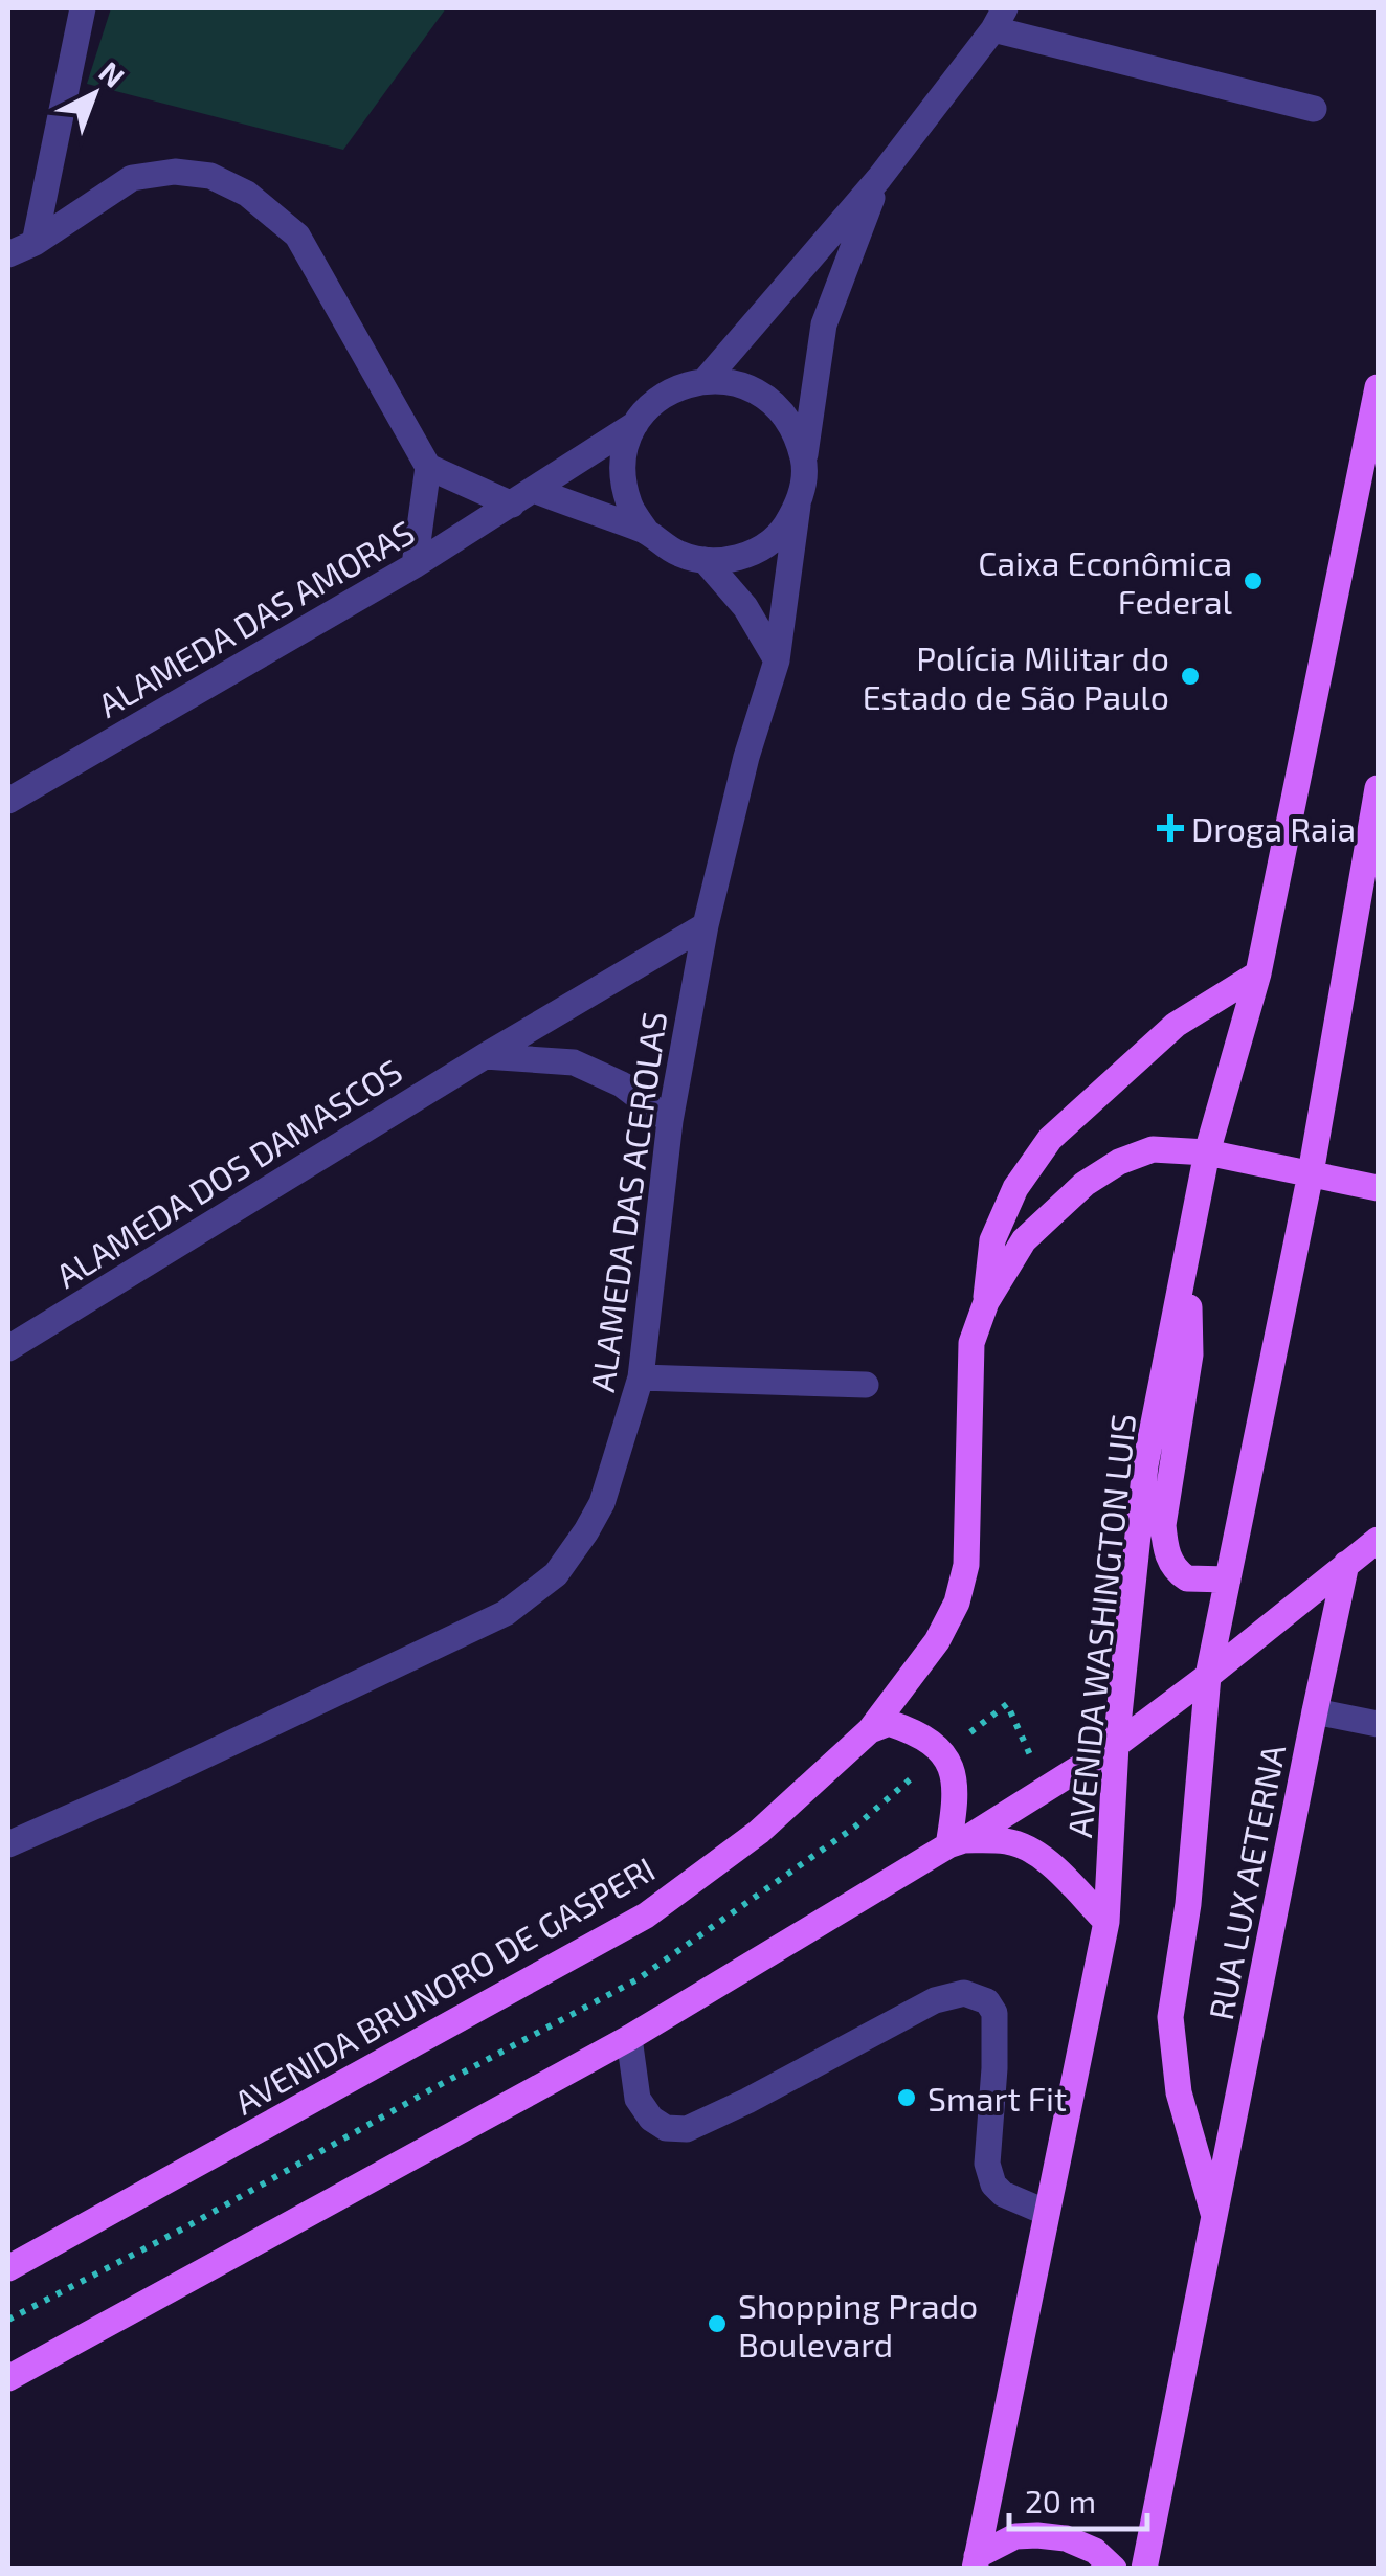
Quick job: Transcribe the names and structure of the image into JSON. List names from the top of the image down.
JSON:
{
  "streets": {
    "main road": ["AVENIDA WASHINGTON LUIS", "RUA LUX AETERNA", "AVENIDA BRUNORO DE GASPERI"],
    "street": ["ALAMEDA DAS AMORAS", "ALAMEDA DOS DAMASCOS", "ALAMEDA DAS ACEROLAS"]
  },
  "crossings": [
    ["ALAMEDA DAS AMORAS", "ALAMEDA DAS ACEROLAS"],
    ["ALAMEDA DOS DAMASCOS", "ALAMEDA DAS ACEROLAS"],
    ["AVENIDA WASHINGTON LUIS", "AVENIDA BRUNORO DE GASPERI"]
  ],
  "places": {
    "other": [
      "Caixa Econômica Federal",
      "Polícia Militar do Estado de São Paulo",
      "Smart Fit",
      "Shopping Prado Boulevard"
    ],
    "health": ["Droga Raia"]
  },
  "scale_bar": "20 m",
  "north": "top right"
}
